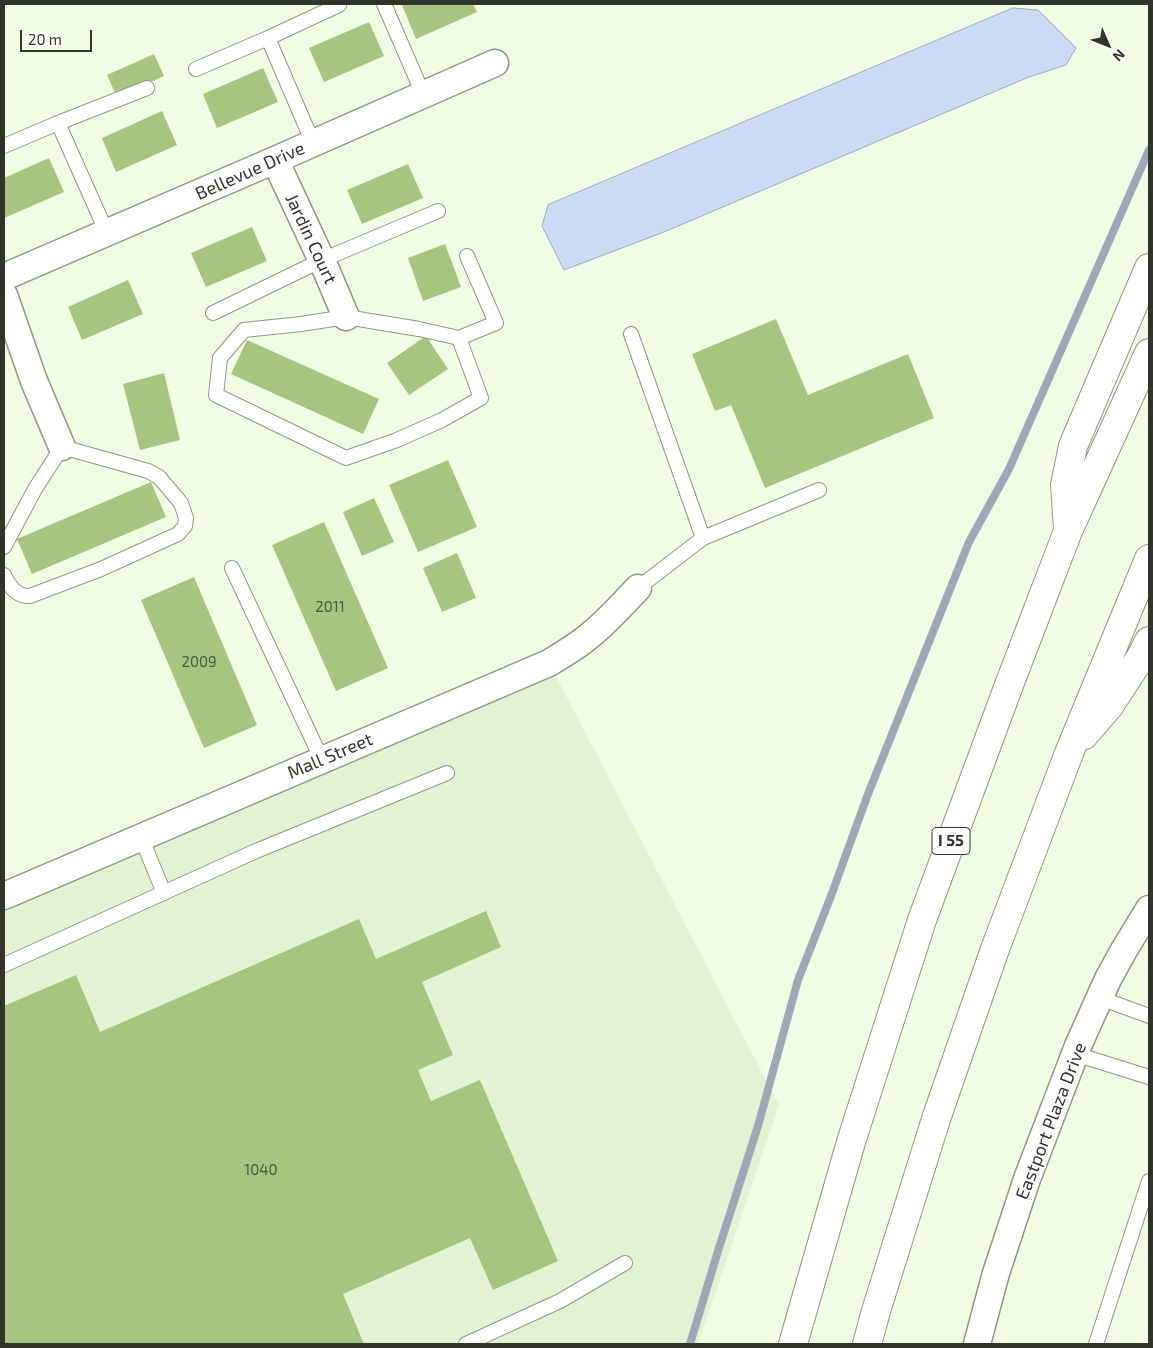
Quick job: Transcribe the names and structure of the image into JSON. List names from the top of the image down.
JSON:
{
  "streets": {
    "highway": ["I 55"],
    "street": [
      "Bellevue Drive",
      "Jardin Court",
      "Mall Street",
      "Eastport Plaza Drive"
    ]
  },
  "crossings": [
    ["Bellevue Drive", "Jardin Court"]
  ],
  "house_numbers": ["2011", "2009", "1040"],
  "scale_bar": "20 m",
  "north": "bottom right"
}
